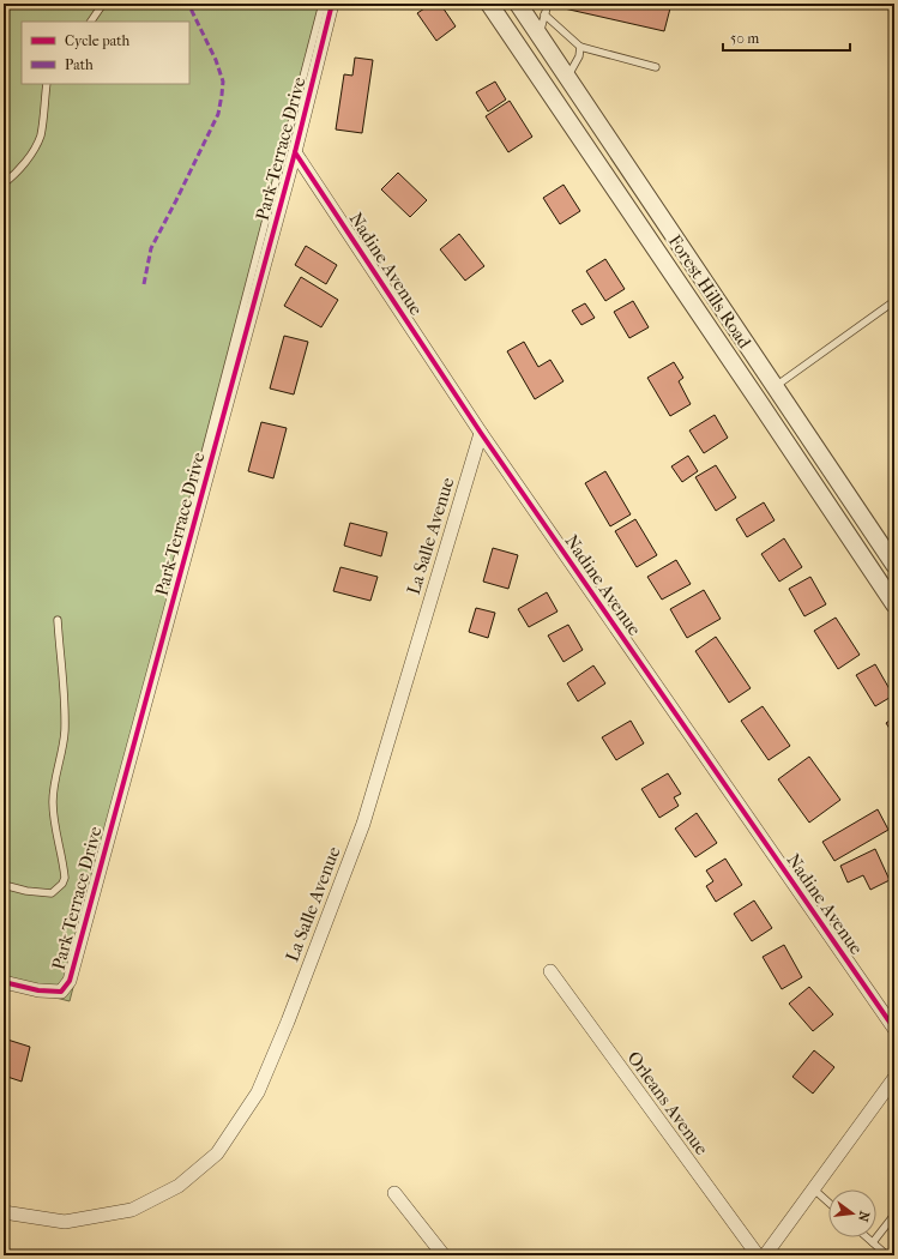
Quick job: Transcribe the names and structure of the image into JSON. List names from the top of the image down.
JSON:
{
  "streets": {
    "street": [
      "Park Terrace Drive",
      "Nadine Avenue",
      "Forest Hills Road",
      "La Salle Avenue",
      "Orleans Avenue"
    ]
  },
  "crossings": [
    ["Park Terrace Drive", "Nadine Avenue"],
    ["Nadine Avenue", "La Salle Avenue"]
  ],
  "legend": ["Cycle path", "Path"],
  "scale_bar": "50 m",
  "north": "right"
}
